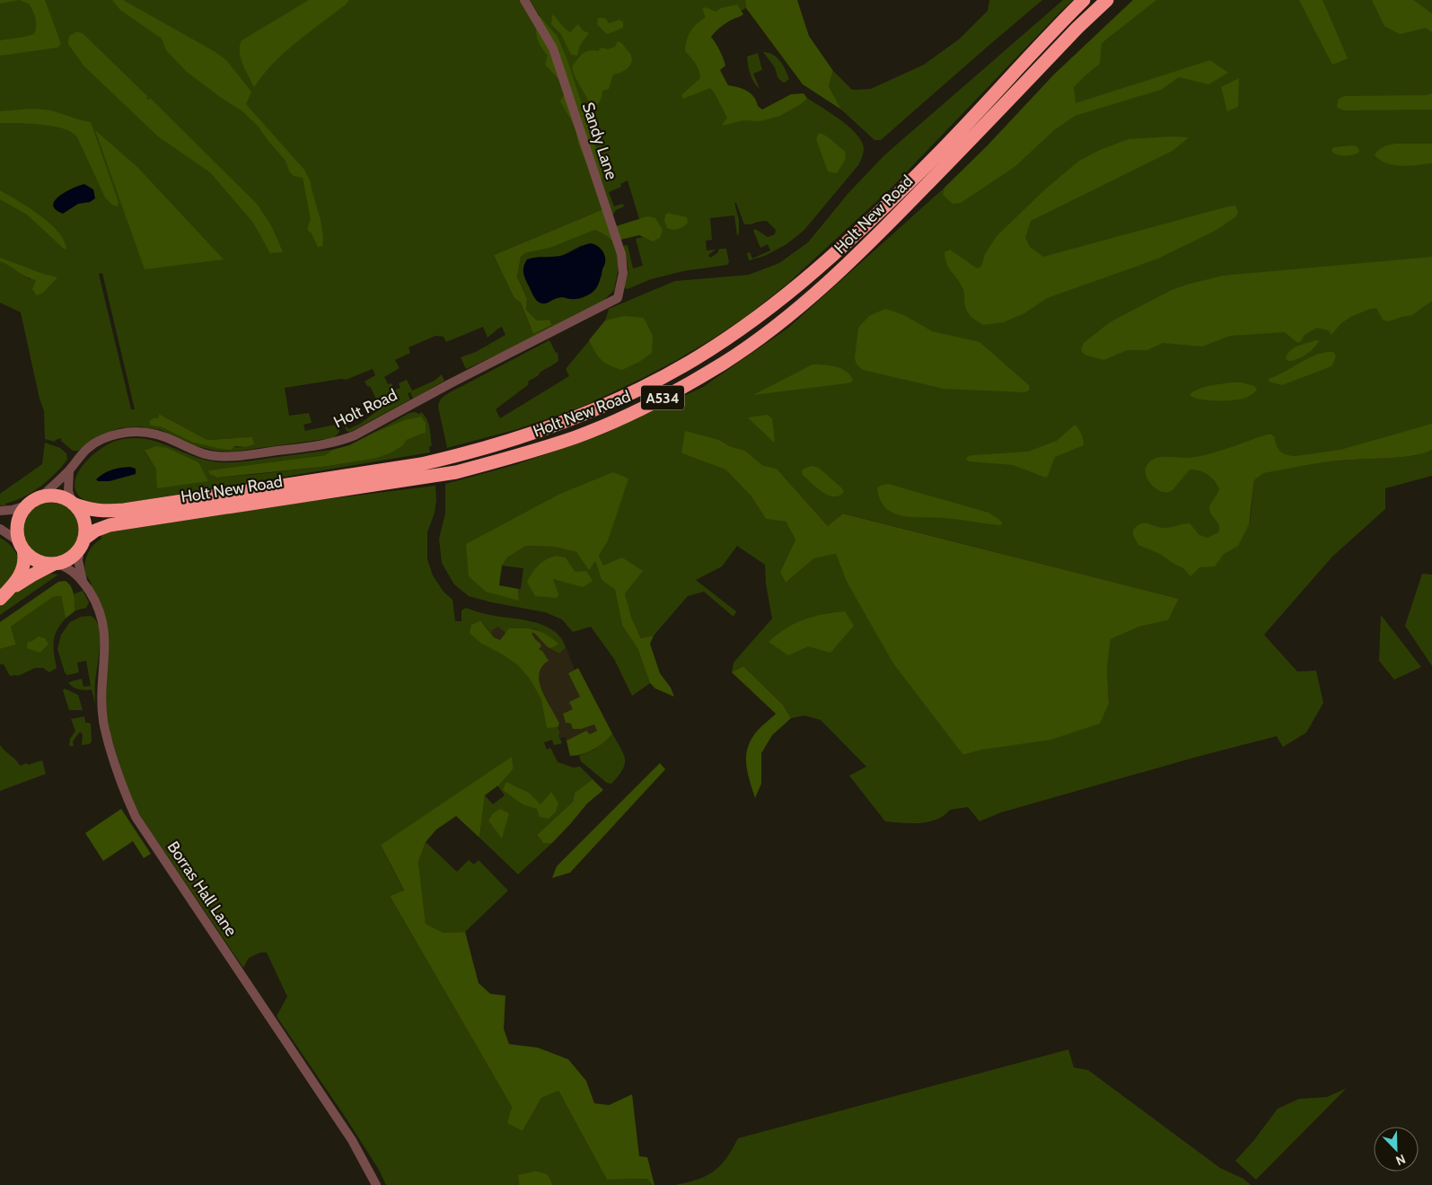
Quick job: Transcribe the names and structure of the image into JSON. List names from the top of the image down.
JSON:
{
  "streets": {
    "highway": ["Holt New Road", "A534"],
    "street": ["Sandy Lane", "Holt Road", "Borras Hall Lane"]
  },
  "crossings": [
    ["Sandy Lane", "Holt Road"],
    ["Holt New Road", "Holt Road"],
    ["Holt New Road", "Borras Hall Lane"],
    ["Holt Road", "Borras Hall Lane"]
  ],
  "north": "bottom right"
}
